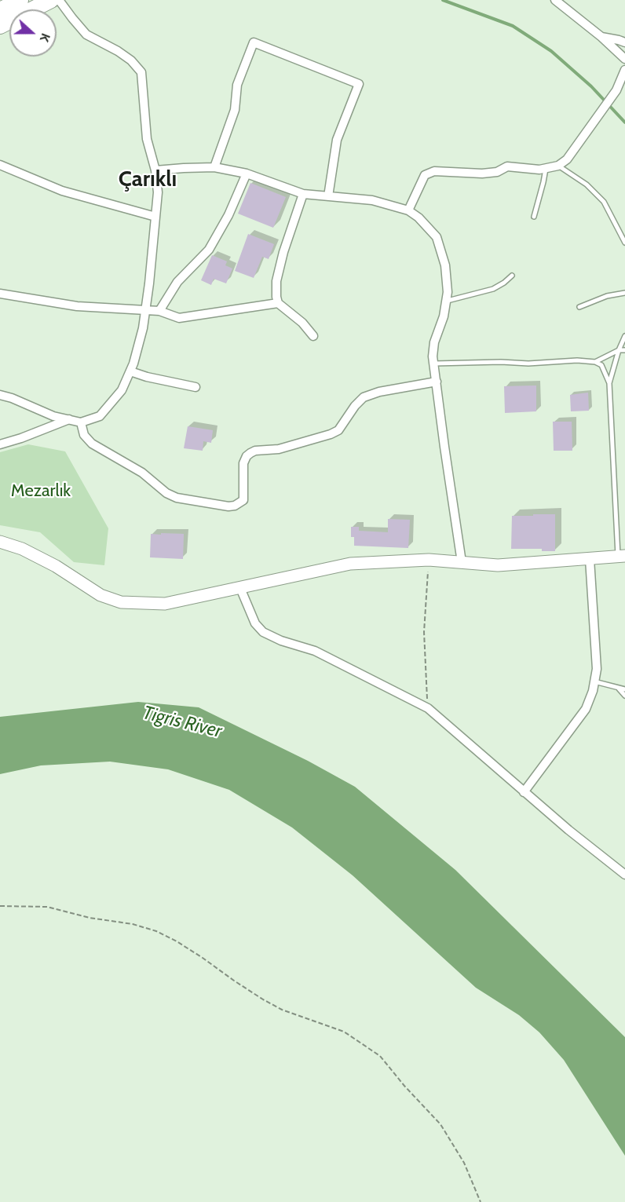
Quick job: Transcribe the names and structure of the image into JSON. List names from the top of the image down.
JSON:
{
  "districts": ["Çarıklı"],
  "water": ["Tigris River"],
  "parks": ["Mezarlık"],
  "north": "right"
}
